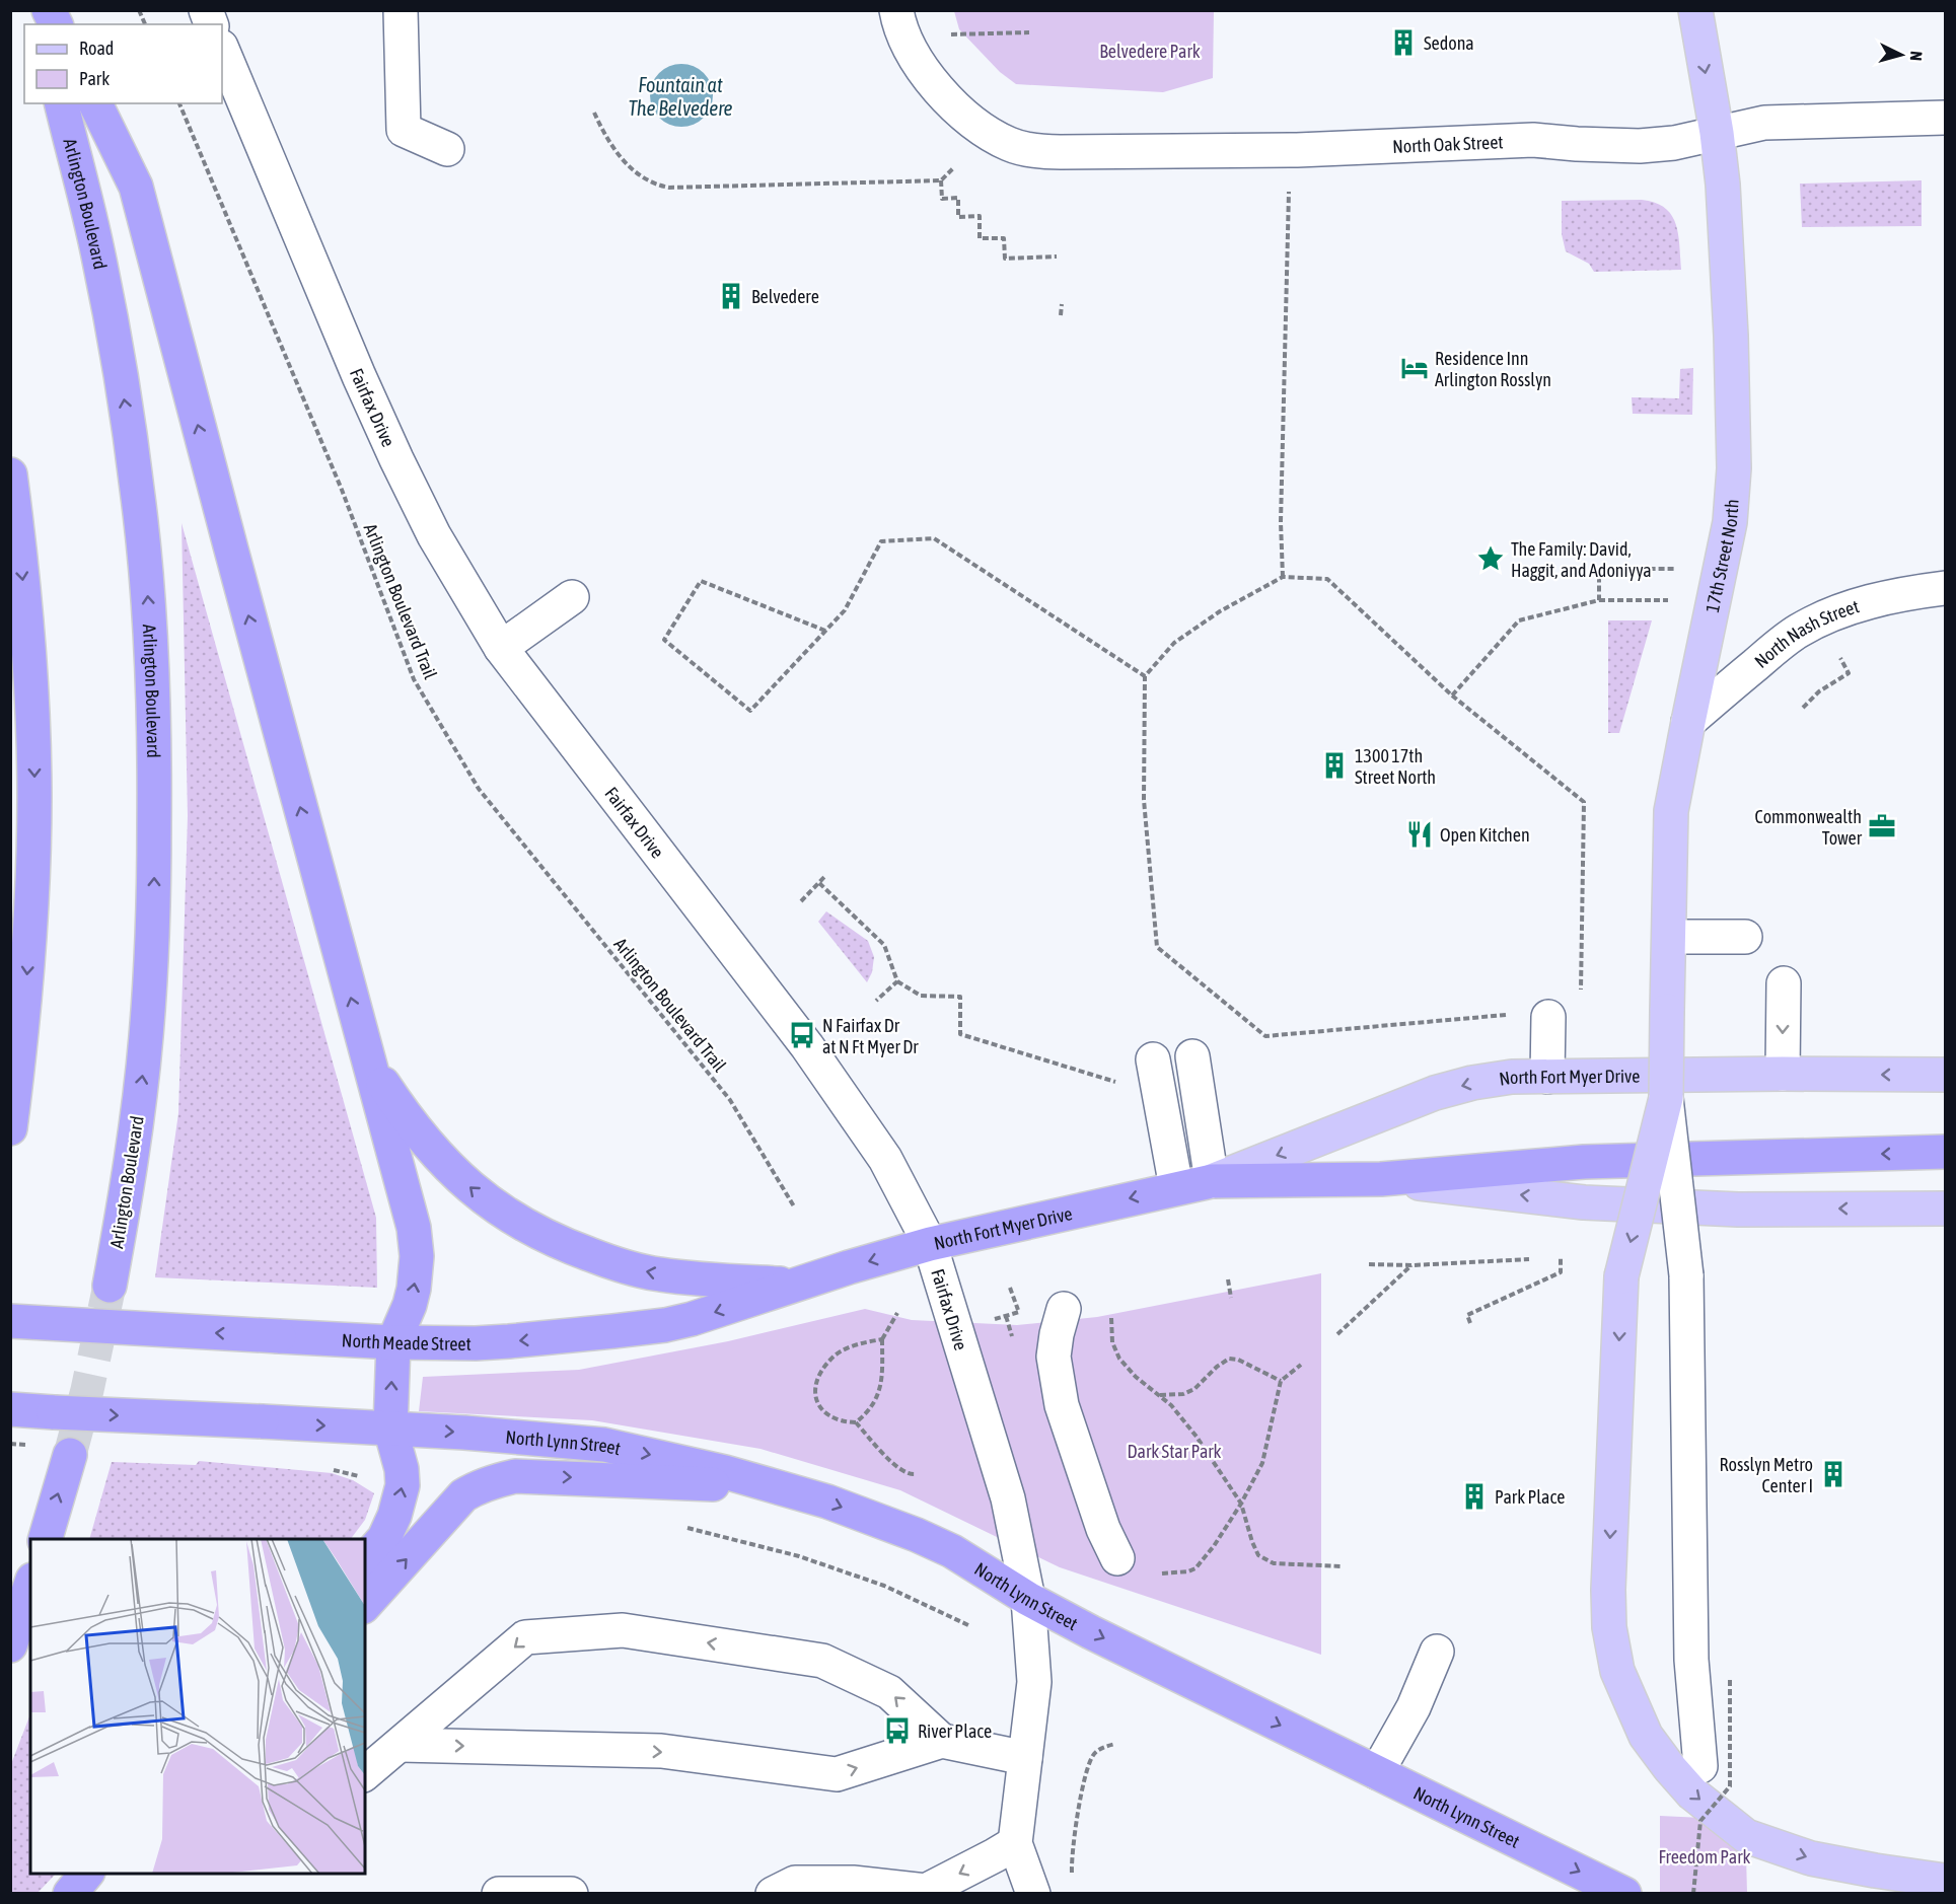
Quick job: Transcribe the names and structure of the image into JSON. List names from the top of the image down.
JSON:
{
  "streets": {
    "highway": [
      "Arlington Boulevard",
      "North Fort Myer Drive",
      "North Meade Street",
      "North Lynn Street"
    ],
    "main road": ["17th Street North"],
    "street": ["North Oak Street", "Fairfax Drive", "North Nash Street"],
    "path": ["Arlington Boulevard Trail"]
  },
  "crossings": [
    ["North Oak Street", "17th Street North"],
    ["Fairfax Drive", "North Fort Myer Drive"],
    ["Fairfax Drive", "North Lynn Street"],
    ["17th Street North", "North Nash Street"],
    ["North Fort Myer Drive", "North Meade Street"]
  ],
  "one_way": ["17th Street North", "North Fort Myer Drive"],
  "water": ["Fountain at The Belvedere"],
  "parks": ["Belvedere Park", "Dark Star Park", "Freedom Park"],
  "places": {
    "building": [
      "Sedona",
      "Belvedere",
      "1300 17th Street North",
      "Rosslyn Metro Center I",
      "Park Place"
    ],
    "hotel": ["Residence Inn Arlington Rosslyn"],
    "place": ["The Family: David, Haggit, and Adoniyya"],
    "office": ["Commonwealth Tower"],
    "restaurant": ["Open Kitchen"],
    "bus stop": ["N Fairfax Dr at N Ft Myer Dr", "River Place"]
  },
  "legend": ["Road", "Park"],
  "north": "right"
}
